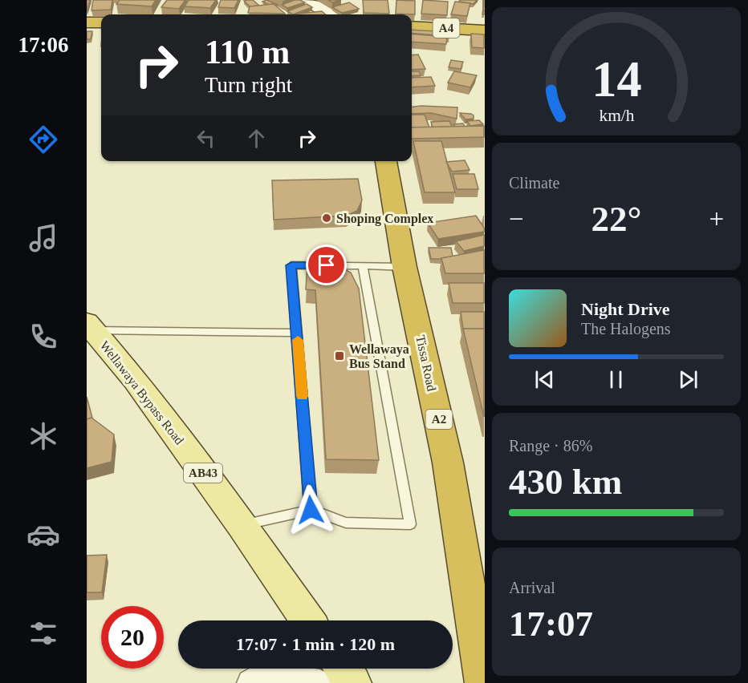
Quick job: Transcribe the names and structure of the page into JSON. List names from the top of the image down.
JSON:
{
  "streets": {
    "highway": ["A4", "Tissa Road", "A2"],
    "main road": ["Wellawaya Bypass Road", "AB43"]
  },
  "places": {
    "other": ["Shoping Complex"],
    "transit": ["Wellawaya Bus Stand"]
  },
  "page": {
    "tabs": "17:06",
    "turn": ["110 m", "Turn right"],
    "tile": [
      "Climate",
      ["Range · 86%", "430 km"],
      ["Arrival", "17:07"]
    ],
    "heat": ["−", "22°", "+"],
    "song": ["Night Drive", "The Halogens"],
    "limit": "20",
    "trip": "17:07 · 1 min · 120 m",
    "gauge": ["14", "km/h"]
  }
}
